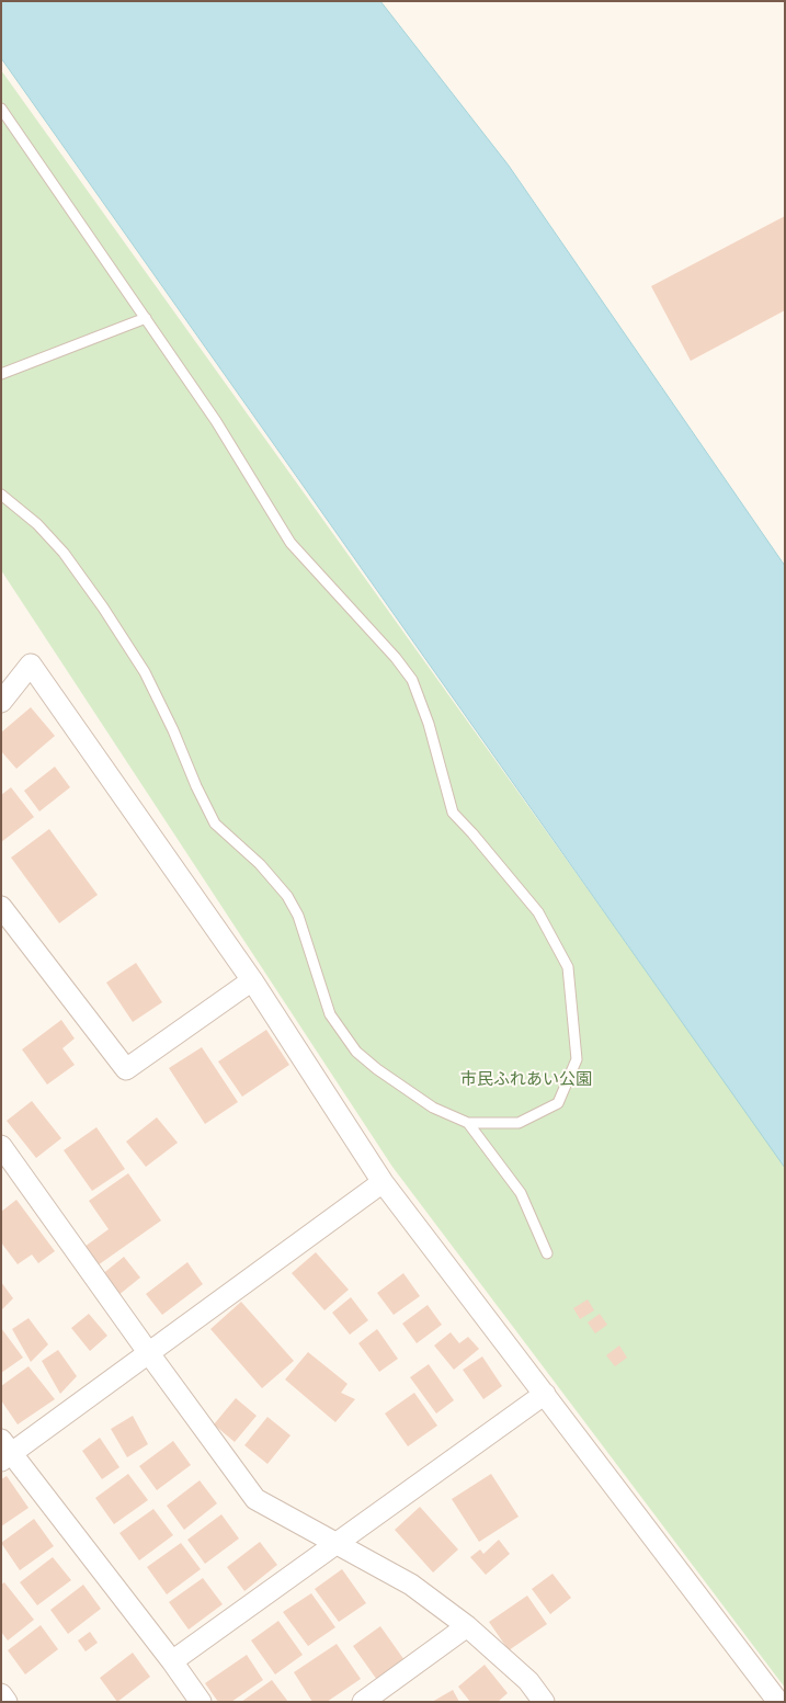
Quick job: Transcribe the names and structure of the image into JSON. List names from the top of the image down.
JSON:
{
  "parks": ["市民ふれあい公園"]
}
